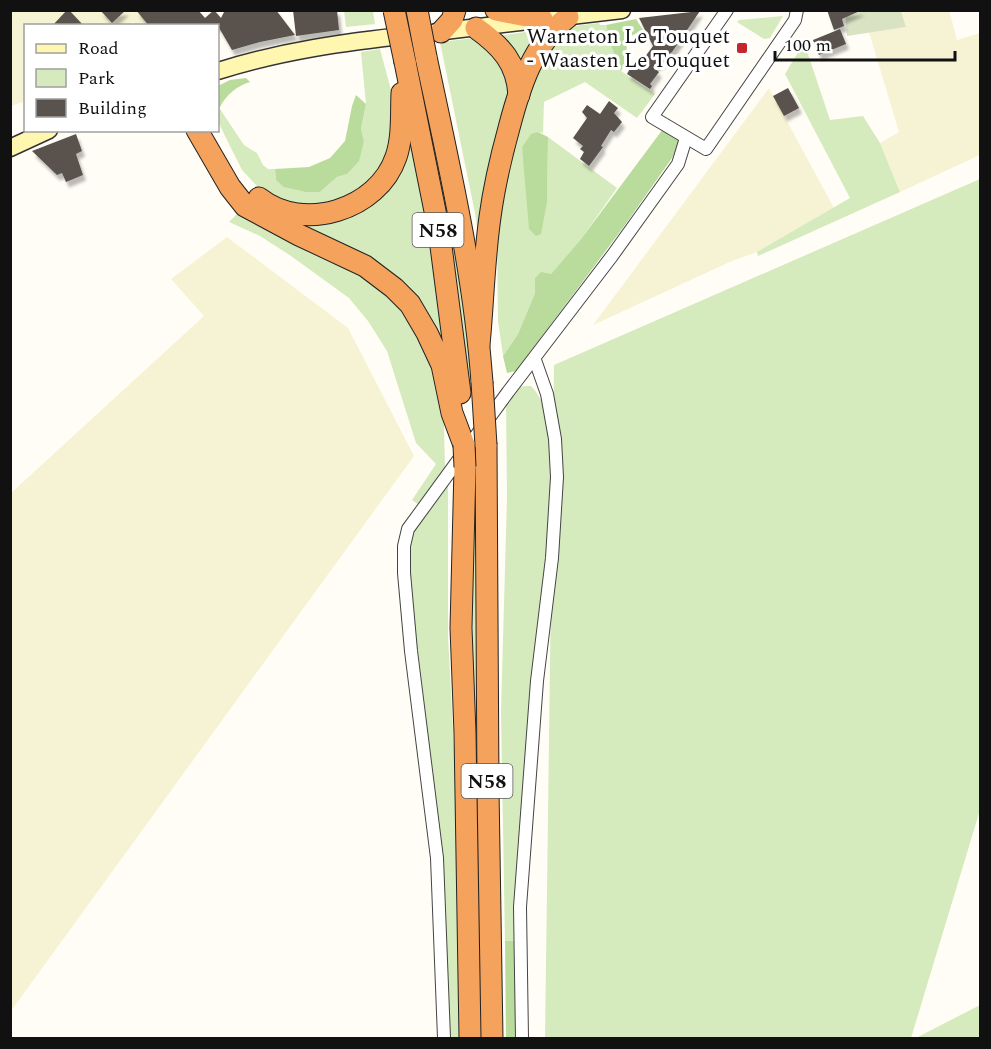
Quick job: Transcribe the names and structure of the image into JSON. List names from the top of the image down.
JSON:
{
  "streets": {
    "highway": ["N58"]
  },
  "places": {
    "transit": ["Warneton Le Touquet - Waasten Le Touquet"]
  },
  "legend": ["Road", "Park", "Building"],
  "scale_bar": "100 m"
}
